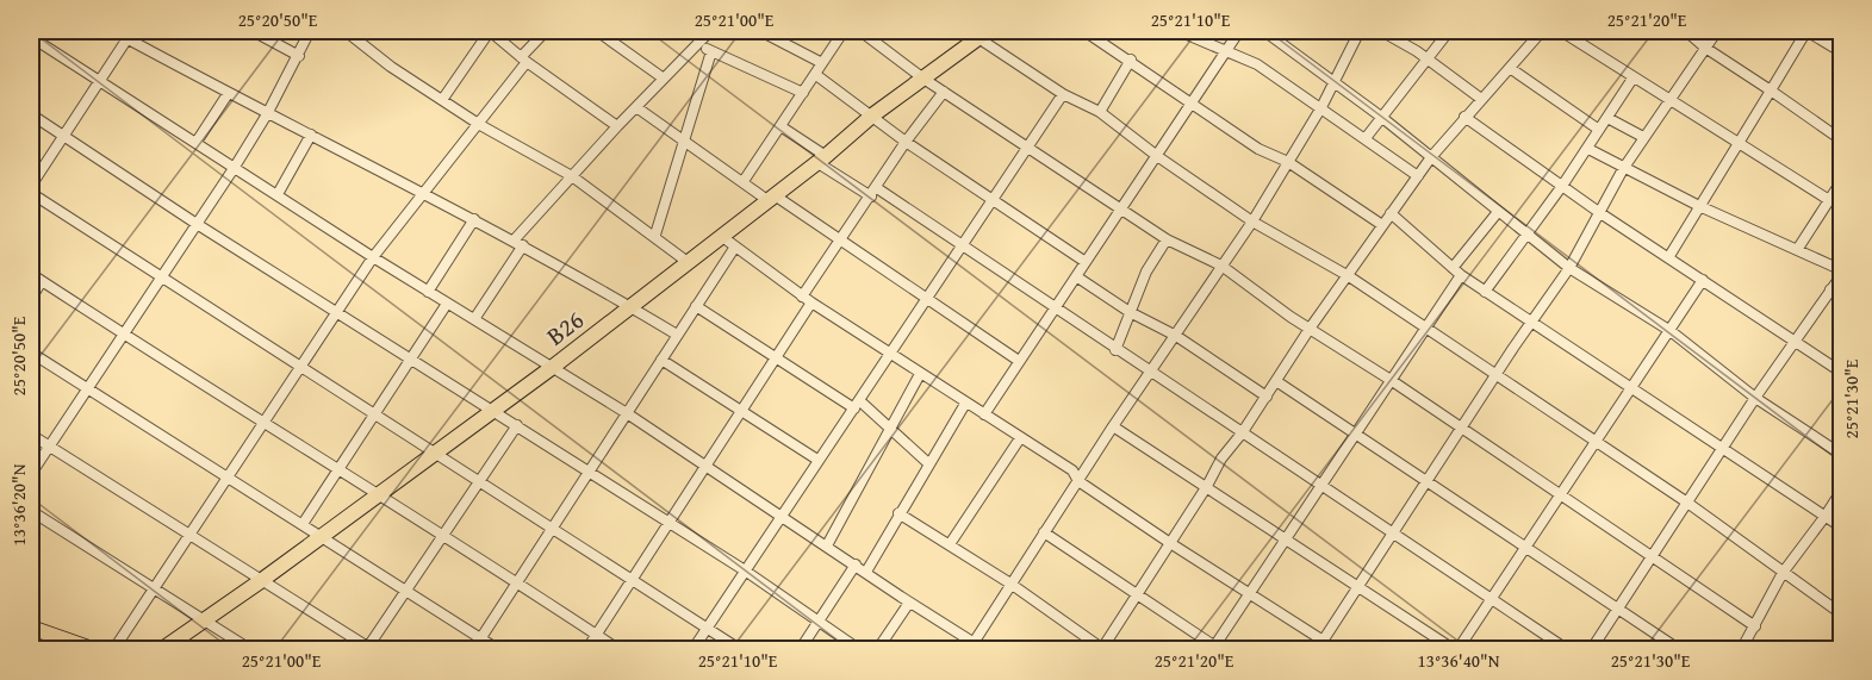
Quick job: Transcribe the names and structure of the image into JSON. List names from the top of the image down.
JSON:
{
  "streets": {
    "highway": ["B26"]
  },
  "coordinates": [
    "25°20'50\"E",
    "25°21'00\"E",
    "25°21'10\"E",
    "25°21'20\"E",
    "25°21'30\"E",
    "13°36'20\"N",
    "13°36'40\"N"
  ]
}
